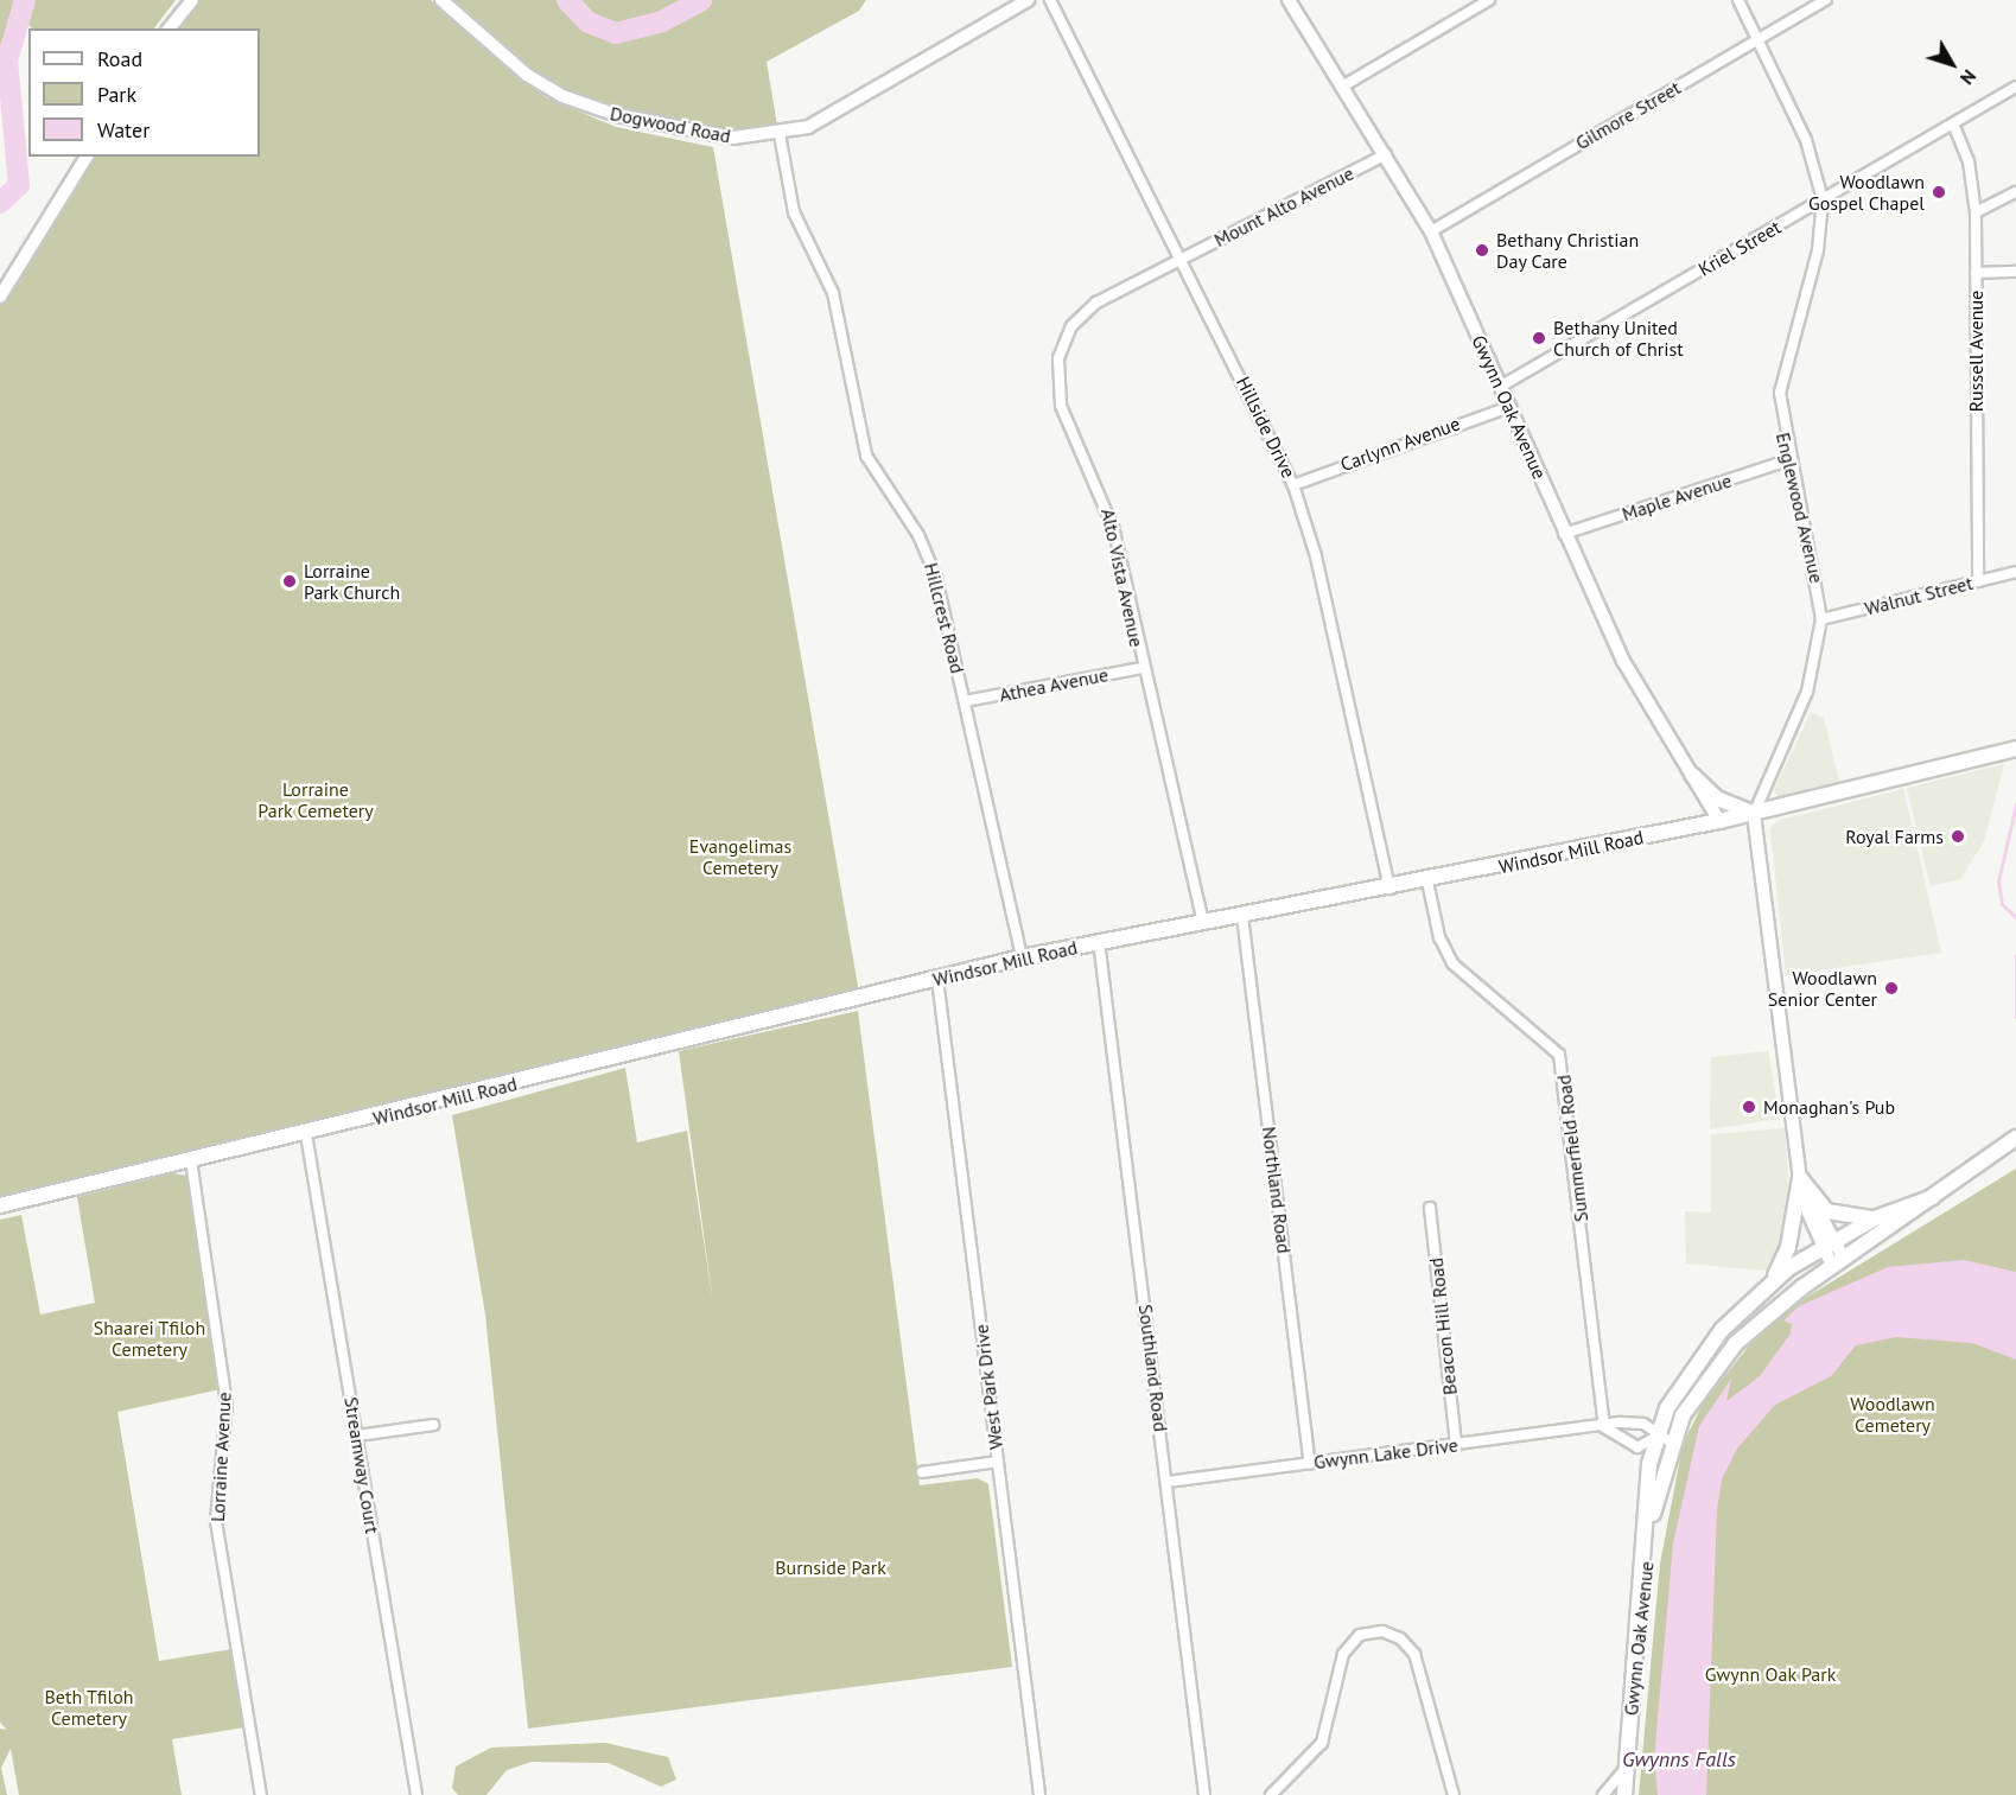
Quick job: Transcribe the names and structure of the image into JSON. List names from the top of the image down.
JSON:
{
  "streets": {
    "main road": ["Gwynn Oak Avenue", "Windsor Mill Road"],
    "street": [
      "Gilmore Street",
      "Dogwood Road",
      "Mount Alto Avenue",
      "Kriel Street",
      "Russell Avenue",
      "Hillside Drive",
      "Carlynn Avenue",
      "Maple Avenue",
      "Englewood Avenue",
      "Alto Vista Avenue",
      "Walnut Street",
      "Hillcrest Road",
      "Athea Avenue",
      "Summerfield Road",
      "Northland Road",
      "Beacon Hill Road",
      "Southland Road",
      "West Park Drive",
      "Gwynn Lake Drive",
      "Lorraine Avenue",
      "Streamway Court"
    ]
  },
  "crossings": [
    ["Gilmore Street", "Gwynn Oak Avenue"],
    ["Gilmore Street", "Englewood Avenue"],
    ["Dogwood Road", "Hillcrest Road"],
    ["Mount Alto Avenue", "Gwynn Oak Avenue"],
    ["Mount Alto Avenue", "Hillside Drive"],
    ["Mount Alto Avenue", "Alto Vista Avenue"],
    ["Kriel Street", "Russell Avenue"],
    ["Kriel Street", "Gwynn Oak Avenue"],
    ["Kriel Street", "Englewood Avenue"],
    ["Russell Avenue", "Walnut Street"],
    ["Gwynn Oak Avenue", "Carlynn Avenue"],
    ["Gwynn Oak Avenue", "Maple Avenue"],
    ["Gwynn Oak Avenue", "Windsor Mill Road"],
    ["Gwynn Oak Avenue", "Gwynn Lake Drive"],
    ["Hillside Drive", "Carlynn Avenue"],
    ["Hillside Drive", "Alto Vista Avenue"],
    ["Hillside Drive", "Windsor Mill Road"],
    ["Maple Avenue", "Englewood Avenue"],
    ["Englewood Avenue", "Walnut Street"],
    ["Englewood Avenue", "Windsor Mill Road"],
    ["Alto Vista Avenue", "Athea Avenue"],
    ["Alto Vista Avenue", "Windsor Mill Road"],
    ["Hillcrest Road", "Athea Avenue"],
    ["Hillcrest Road", "Windsor Mill Road"],
    ["Windsor Mill Road", "Summerfield Road"],
    ["Windsor Mill Road", "Northland Road"],
    ["Windsor Mill Road", "Southland Road"],
    ["Windsor Mill Road", "West Park Drive"],
    ["Windsor Mill Road", "Lorraine Avenue"],
    ["Windsor Mill Road", "Streamway Court"],
    ["Summerfield Road", "Gwynn Lake Drive"],
    ["Northland Road", "Gwynn Lake Drive"],
    ["Beacon Hill Road", "Gwynn Lake Drive"],
    ["Southland Road", "Gwynn Lake Drive"]
  ],
  "water": ["Gwynns Falls"],
  "parks": [
    "Lorraine Park Cemetery",
    "Evangelimas Cemetery",
    "Shaarei Tfiloh Cemetery",
    "Woodlawn Cemetery",
    "Burnside Park",
    "Gwynn Oak Park",
    "Beth Tfiloh Cemetery"
  ],
  "places": [
    "Woodlawn Gospel Chapel",
    "Bethany Christian Day Care",
    "Bethany United Church of Christ",
    "Lorraine Park Church",
    "Royal Farms",
    "Woodlawn Senior Center",
    "Monaghan's Pub"
  ],
  "legend": ["Road", "Park", "Water"],
  "north": "bottom right"
}
